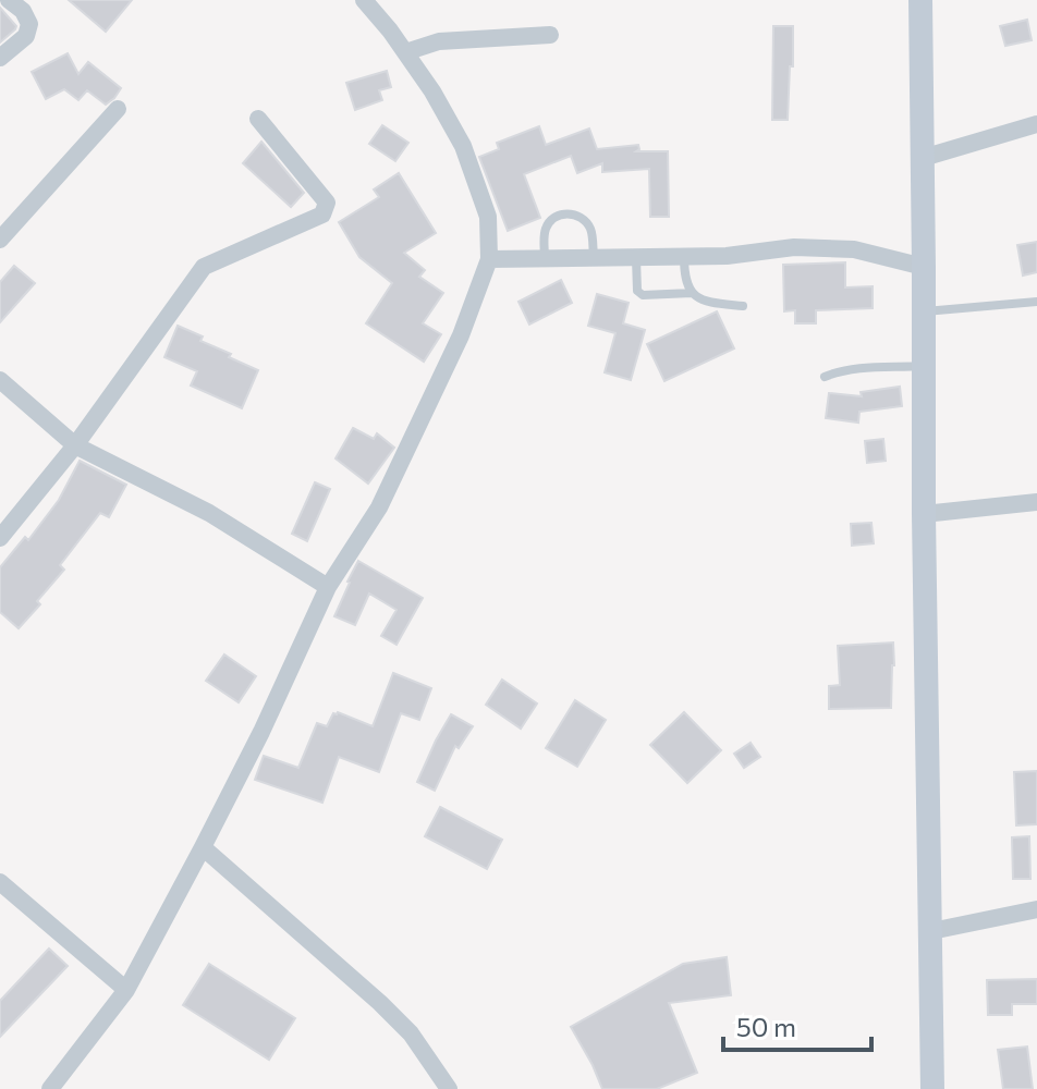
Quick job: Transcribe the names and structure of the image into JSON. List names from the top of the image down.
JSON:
{
  "scale_bar": "50 m"
}
